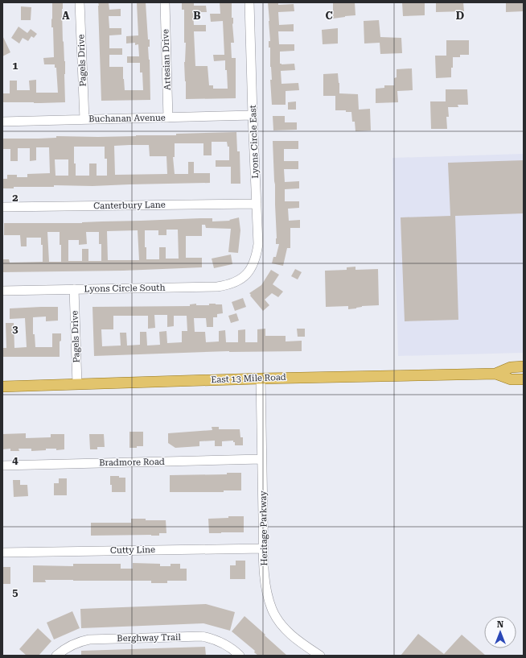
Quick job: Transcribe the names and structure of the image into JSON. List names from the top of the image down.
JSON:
{
  "streets": {
    "main road": ["East 13 Mile Road"],
    "street": [
      "Artesian Drive",
      "Pagels Drive",
      "Buchanan Avenue",
      "Lyons Circle East",
      "Canterbury Lane",
      "Lyons Circle South",
      "Bradmore Road",
      "Heritage Parkway",
      "Cutty Line",
      "Berghway Trail"
    ]
  },
  "crossings": [
    ["Artesian Drive", "Buchanan Avenue"],
    ["Pagels Drive", "Buchanan Avenue"],
    ["Pagels Drive", "Lyons Circle South"],
    ["Pagels Drive", "East 13 Mile Road"],
    ["Buchanan Avenue", "Lyons Circle East"],
    ["Lyons Circle East", "Canterbury Lane"],
    ["Lyons Circle East", "Lyons Circle South"],
    ["East 13 Mile Road", "Heritage Parkway"],
    ["Bradmore Road", "Heritage Parkway"],
    ["Heritage Parkway", "Cutty Line"]
  ],
  "north": "top",
  "grid": {
    "columns": [
      "A",
      "B",
      "C",
      "D"
    ],
    "rows": [
      "1",
      "2",
      "3",
      "4",
      "5"
    ]
  }
}
